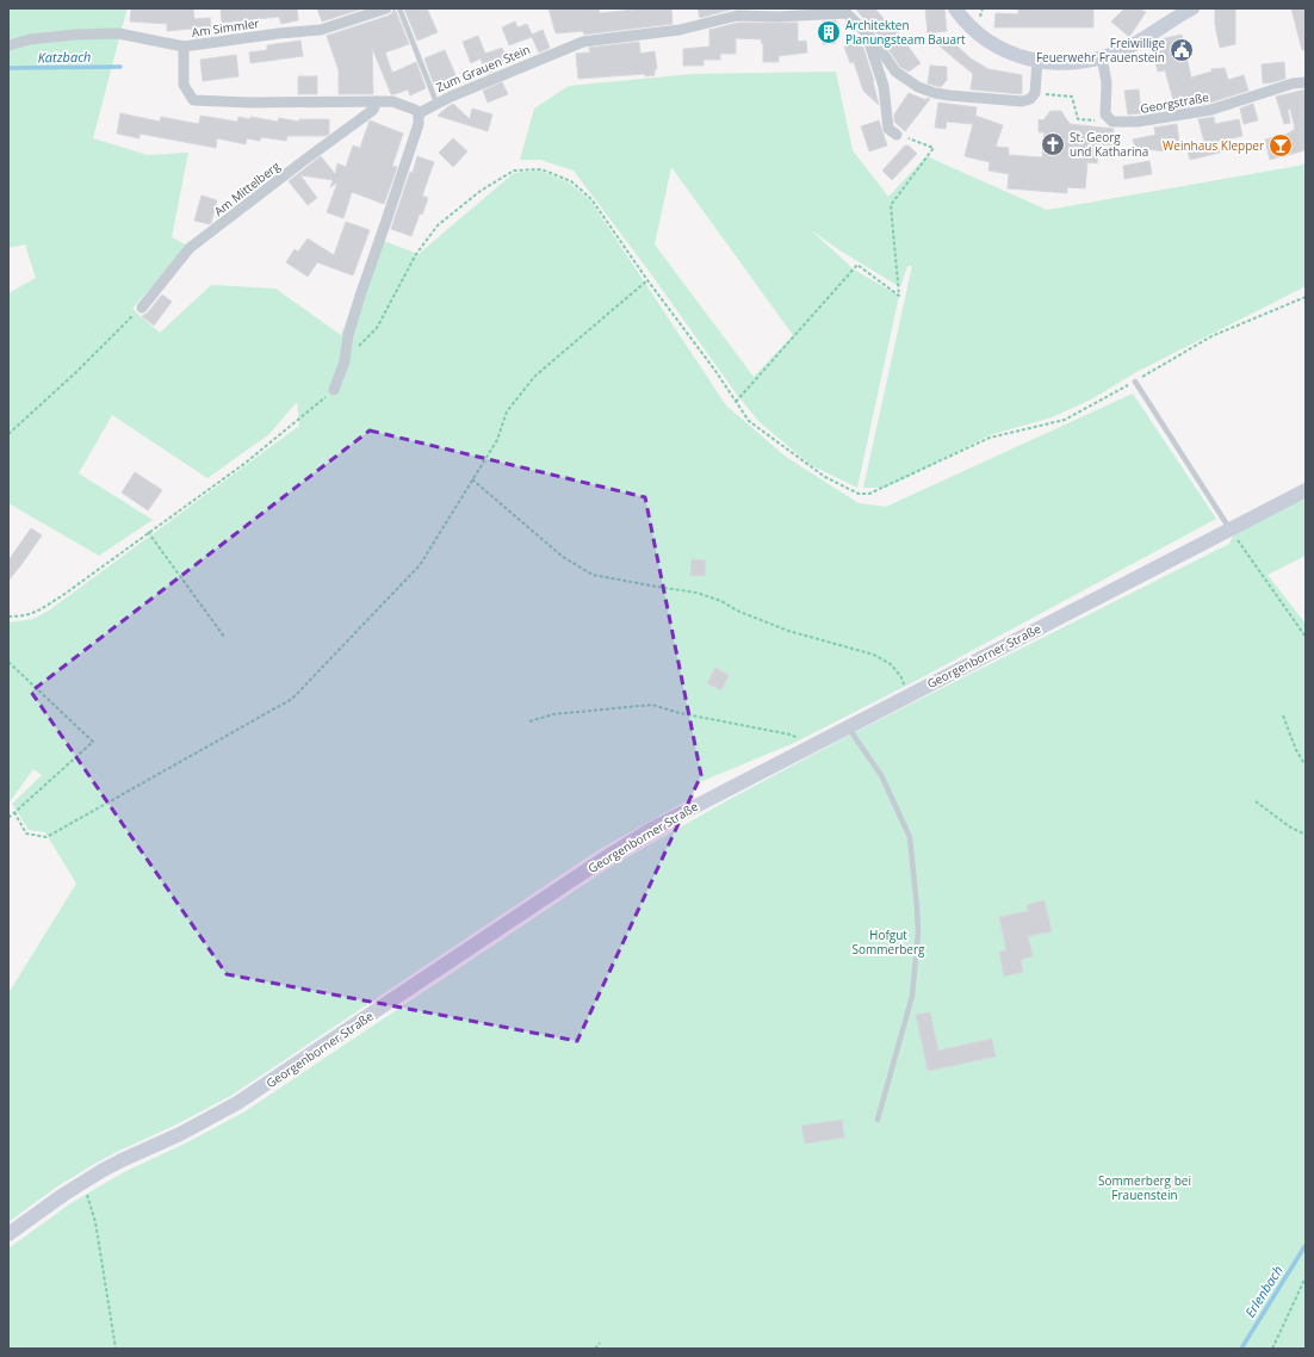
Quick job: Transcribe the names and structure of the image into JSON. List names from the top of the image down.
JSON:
{
  "streets": {
    "main road": ["Georgenborner Straße"],
    "street": [
      "Am Simmler",
      "Zum Grauen Stein",
      "Georgstraße",
      "Am Mittelberg"
    ]
  },
  "water": ["Katzbach", "Erlenbach"],
  "parks": ["Hofgut Sommerberg", "Sommerberg bei Frauenstein"],
  "places": {
    "building": ["Architekten Planungsteam Bauart"],
    "public building": ["Freiwillige Feuerwehr Frauenstein"],
    "church": ["St. Georg und Katharina"],
    "bar": ["Weinhaus Klepper"]
  }
}
